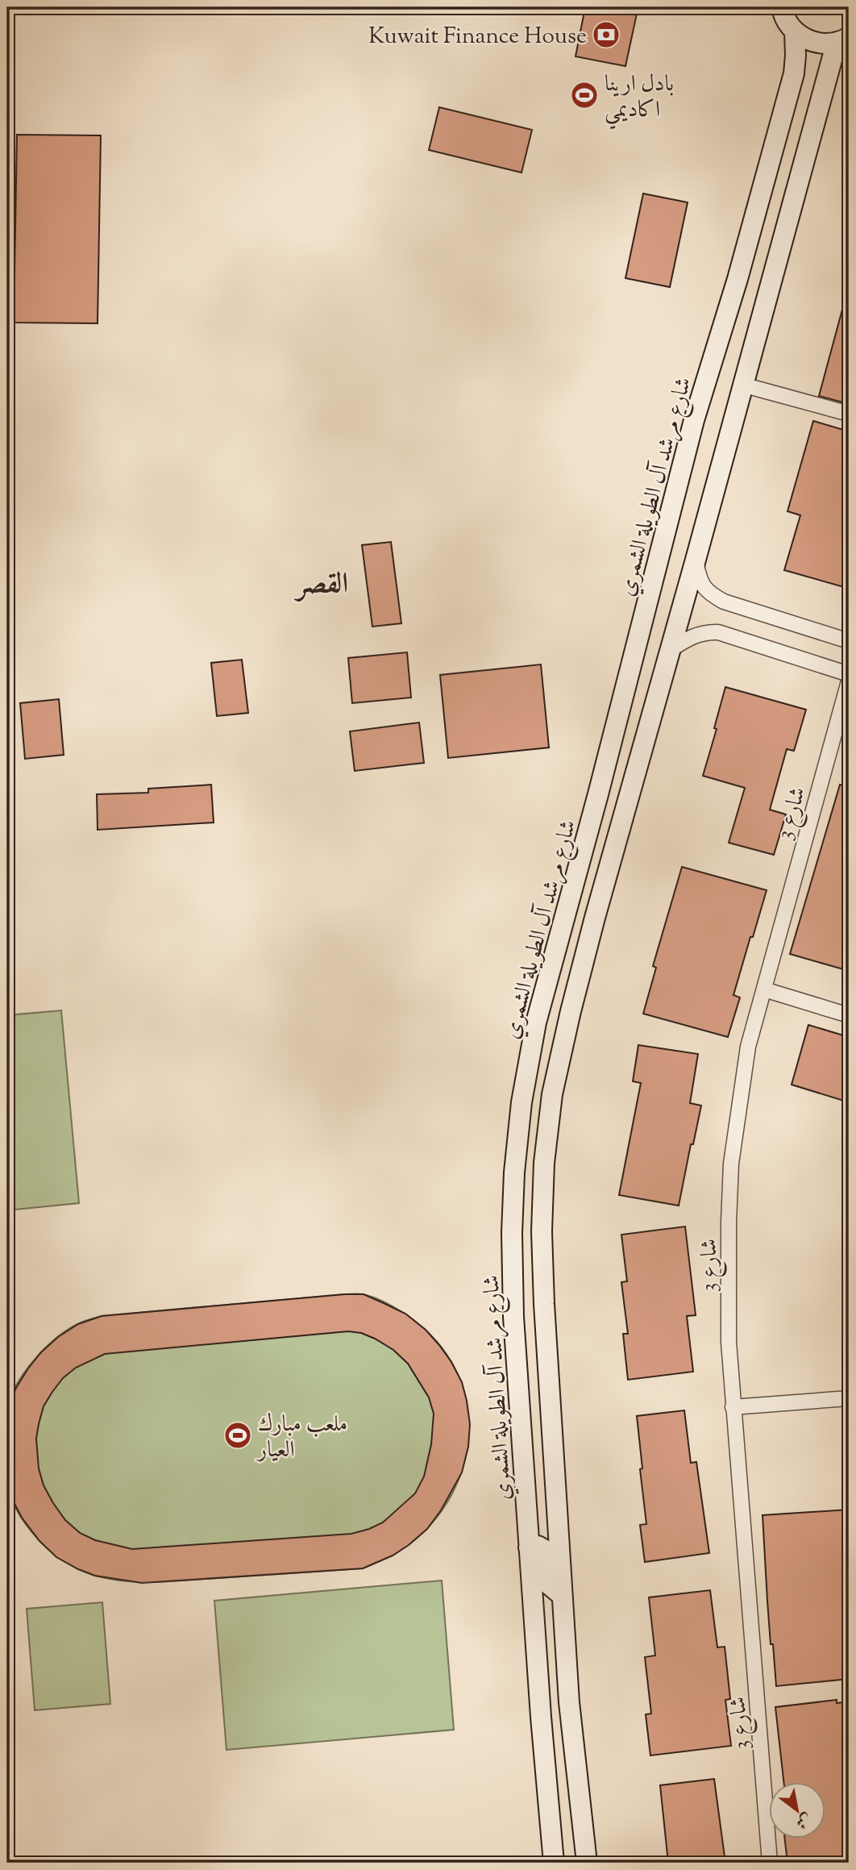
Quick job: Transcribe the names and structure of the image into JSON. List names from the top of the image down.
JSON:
{
  "streets": {
    "main road": ["شارع مرشد آل الطويلة الشمري"],
    "street": ["شارع 3"]
  },
  "districts": ["القصر"],
  "places": {
    "bank": ["Kuwait Finance House"],
    "sports": ["بادل ارينا اكاديمي", "ملعب مبارك العيار"]
  },
  "north": "bottom right"
}
